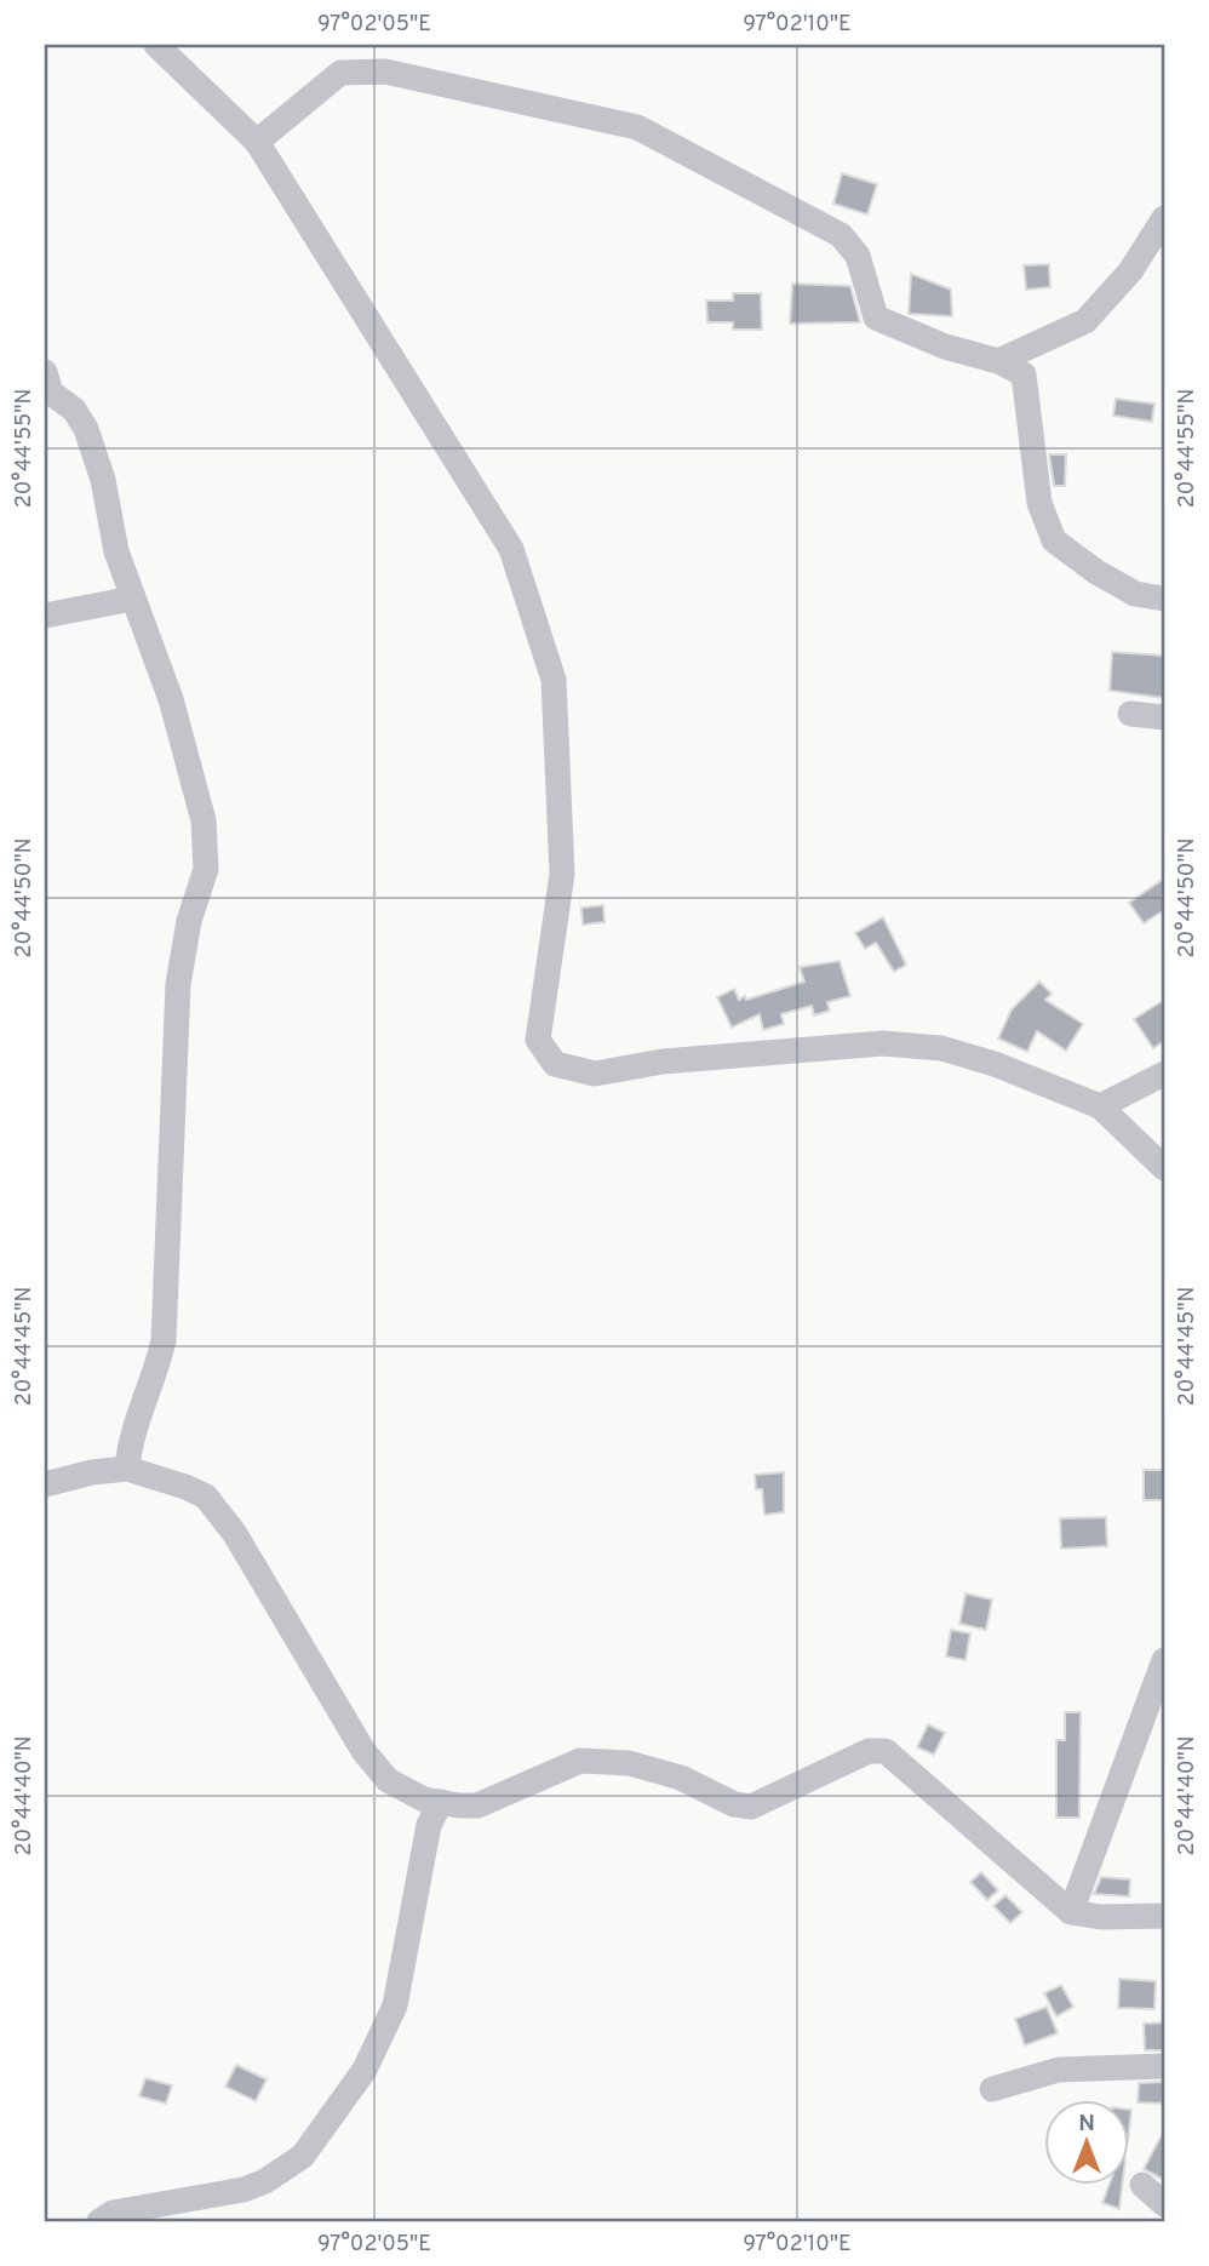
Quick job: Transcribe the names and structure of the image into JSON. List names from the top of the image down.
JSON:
{
  "north": "top",
  "coordinates": [
    "97°02'05\"E",
    "97°02'10\"E",
    "20°44'55\"N",
    "20°44'50\"N",
    "20°44'45\"N",
    "20°44'40\"N"
  ]
}
